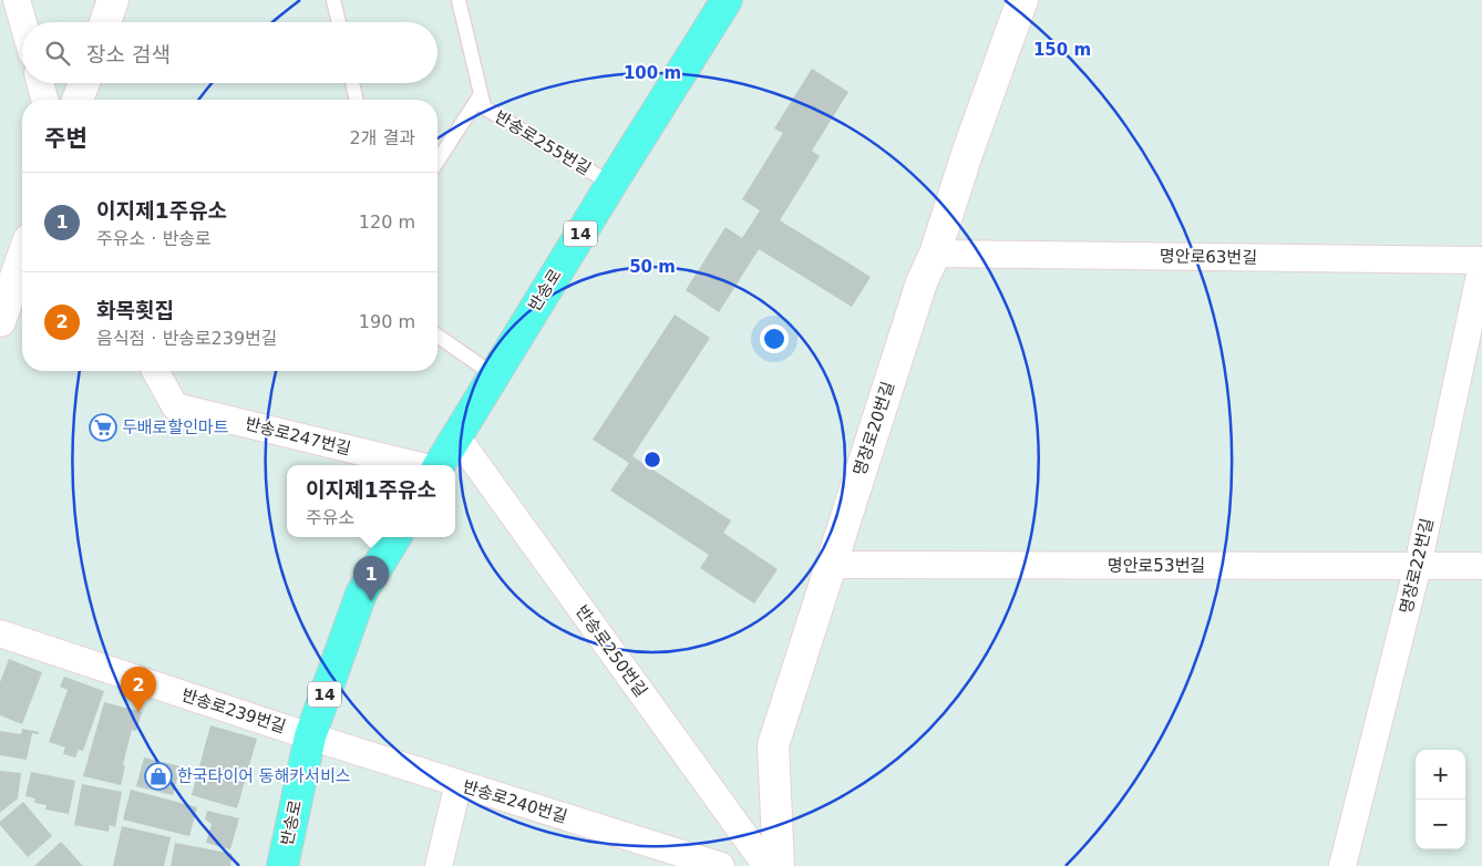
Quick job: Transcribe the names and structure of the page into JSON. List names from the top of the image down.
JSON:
{
  "streets": {
    "main road": ["14", "반송로"],
    "street": [
      "명안로63번길",
      "명장로20번길",
      "반송로247번길",
      "명안로53번길",
      "명장로22번길",
      "반송로250번길",
      "반송로239번길",
      "반송로240번길"
    ],
    "lane": ["반송로255번길"]
  },
  "crossings": [
    ["반송로255번길", "반송로"],
    ["명안로63번길", "명장로20번길"],
    ["반송로", "반송로250번길"],
    ["반송로", "반송로239번길"],
    ["반송로", "반송로240번길"],
    ["명장로20번길", "명안로53번길"],
    ["명안로53번길", "명장로22번길"],
    ["반송로239번길", "반송로240번길"]
  ],
  "places": {
    "supermarket": ["두배로할인마트"],
    "shop": ["한국타이어 동해카서비스"]
  },
  "page": {
    "search": "장소 검색",
    "heading": ["주변", "2개 결과"],
    "list": [
      {
        "mark": "1",
        "name": "이지제1주유소",
        "note": "주유소 · 반송로",
        "value": "120 m"
      },
      {
        "mark": "2",
        "name": "화목횟집",
        "note": "음식점 · 반송로239번길",
        "value": "190 m"
      }
    ],
    "popup": ["이지제1주유소", "주유소"],
    "pins": ["1", "2"],
    "map_buttons": ["+", "−"]
  },
  "rings": ["150 m", "100 m", "50 m"]
}
